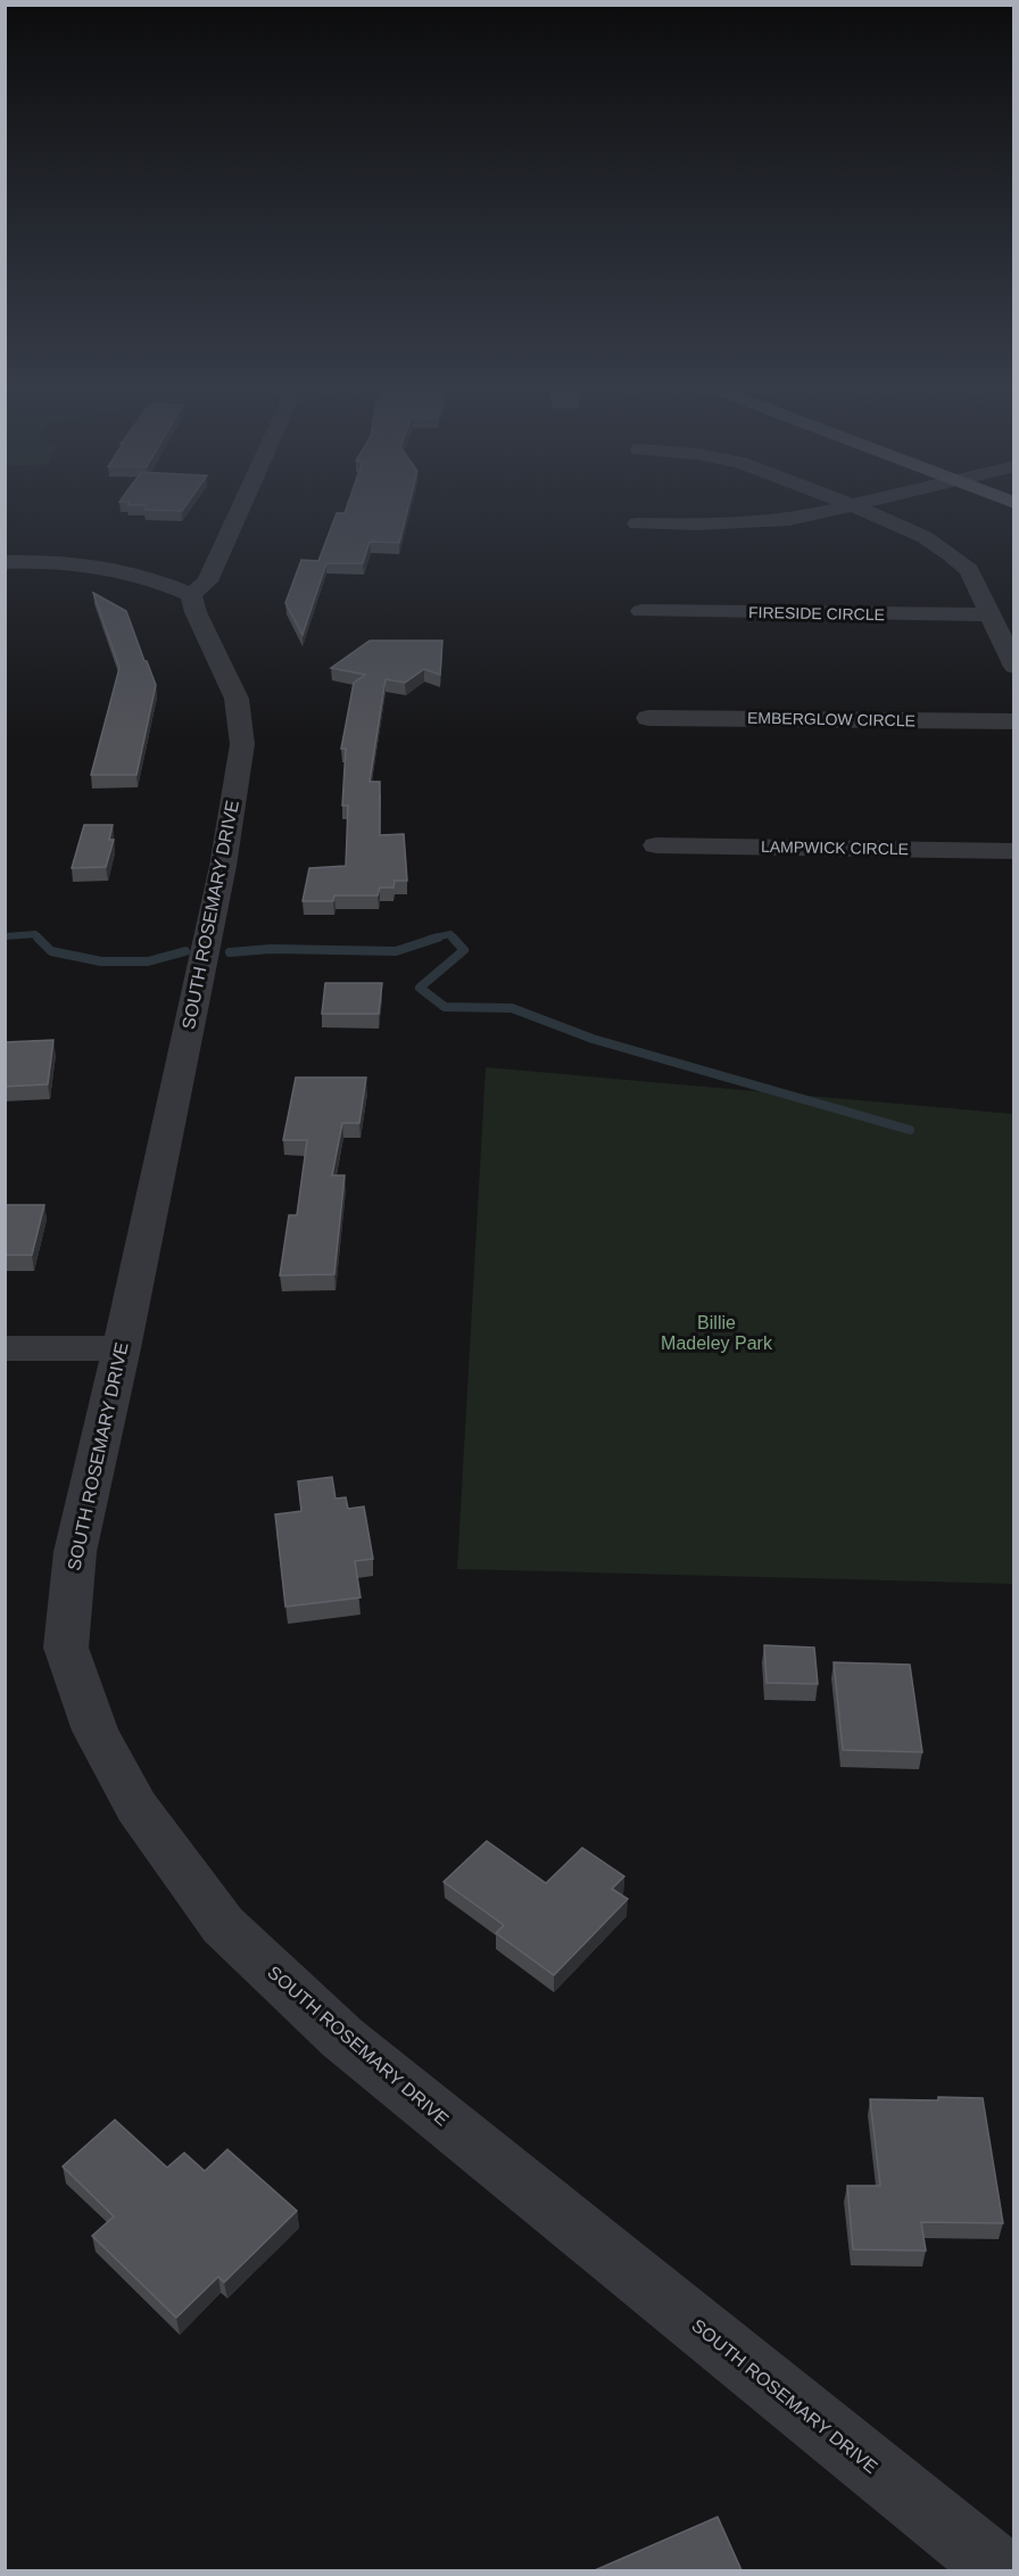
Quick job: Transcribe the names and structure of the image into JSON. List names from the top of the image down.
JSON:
{
  "streets": {
    "street": [
      "FIRESIDE CIRCLE",
      "EMBERGLOW CIRCLE",
      "LAMPWICK CIRCLE",
      "SOUTH ROSEMARY DRIVE"
    ]
  },
  "parks": ["Billie Madeley Park"]
}
